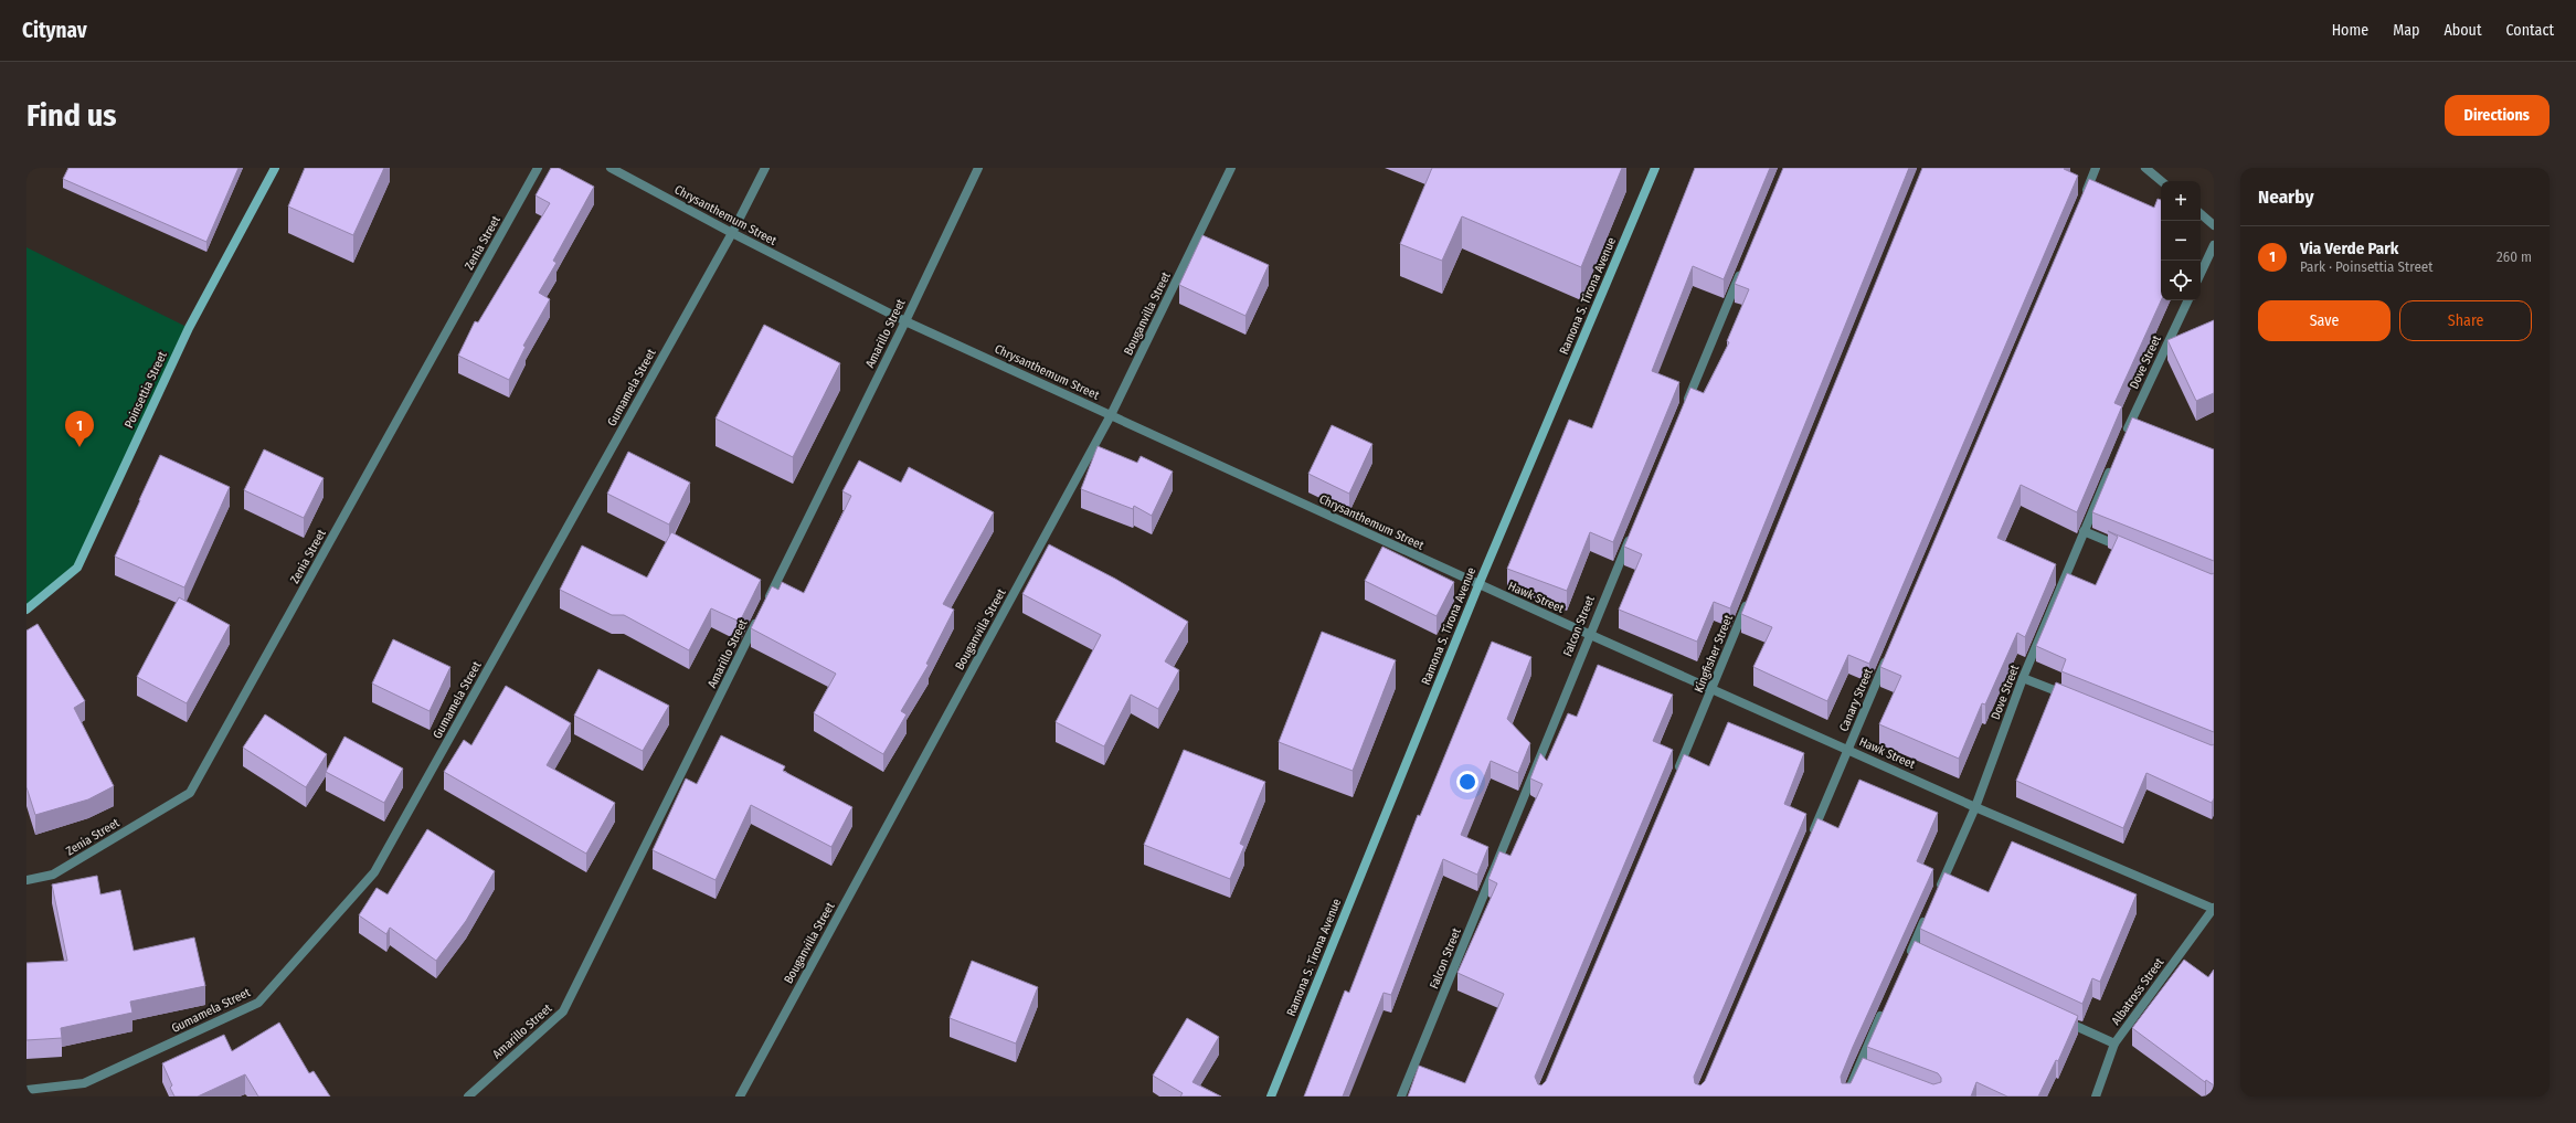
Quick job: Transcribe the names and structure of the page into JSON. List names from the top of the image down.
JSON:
{
  "streets": {
    "street": [
      "Chrysanthemum Street",
      "Zenia Street",
      "Ramona S. Tirona Avenue",
      "Bouganvilla Street",
      "Amarillo Street",
      "Dove Street",
      "Gumamela Street",
      "Poinsettia Street",
      "Hawk Street",
      "Falcon Street",
      "Kingfisher Street",
      "Canary Street",
      "Albatross Street"
    ]
  },
  "crossings": [
    ["Chrysanthemum Street", "Ramona S. Tirona Avenue"],
    ["Chrysanthemum Street", "Bouganvilla Street"],
    ["Chrysanthemum Street", "Amarillo Street"],
    ["Chrysanthemum Street", "Gumamela Street"],
    ["Chrysanthemum Street", "Hawk Street"],
    ["Ramona S. Tirona Avenue", "Hawk Street"],
    ["Dove Street", "Hawk Street"],
    ["Hawk Street", "Falcon Street"],
    ["Hawk Street", "Kingfisher Street"],
    ["Hawk Street", "Canary Street"],
    ["Hawk Street", "Albatross Street"]
  ],
  "page": {
    "header": "Citynav",
    "nav": [
      "Home",
      "Map",
      "About",
      "Contact"
    ],
    "buttons": [
      "Directions",
      ["Save", "Share"]
    ],
    "title": "Find us",
    "heading": "Nearby",
    "map_buttons": ["+", "−"],
    "list": [
      {
        "mark": "1",
        "name": "Via Verde Park",
        "note": "Park · Poinsettia Street",
        "value": "260 m"
      }
    ],
    "pins": "1"
  }
}
